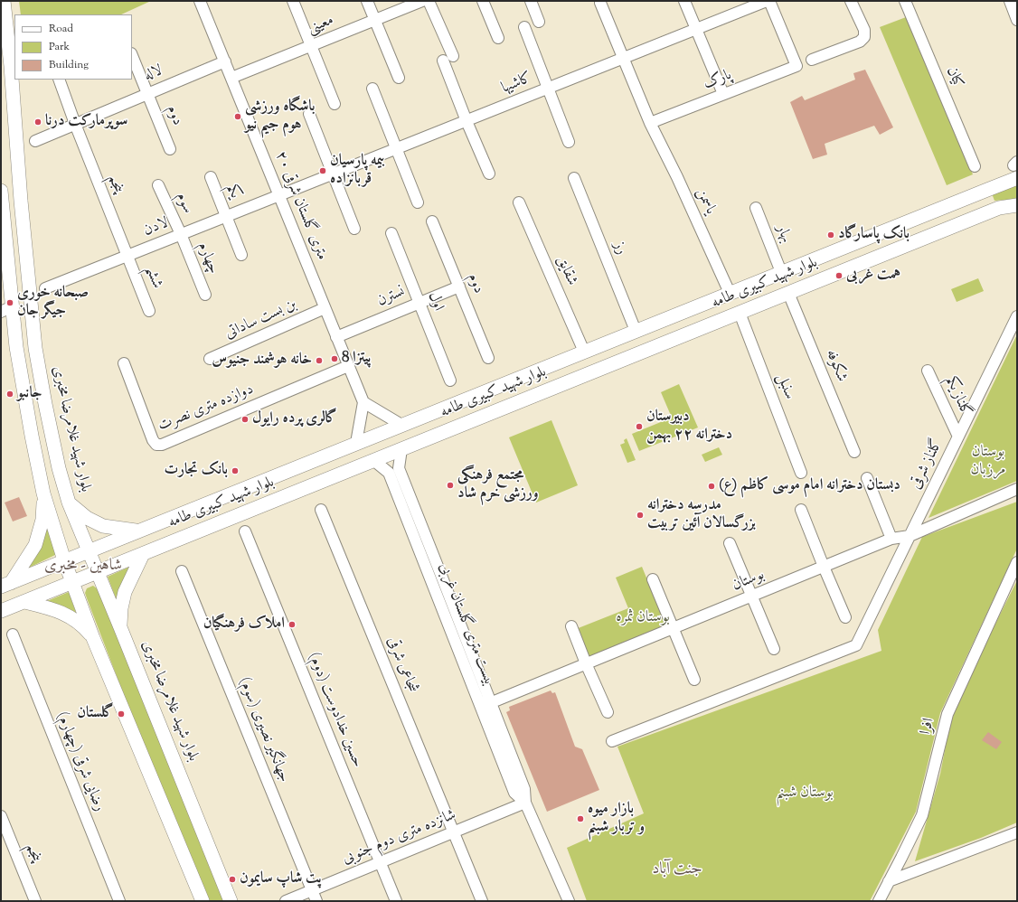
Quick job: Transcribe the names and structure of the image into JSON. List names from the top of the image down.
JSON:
{
  "streets": {
    "main road": ["بلوار شهید کبیری طامه", "بلوار شهید غلامرضا مخبری"],
    "street": [
      "معینی",
      "لاله",
      "کیان",
      "پارک",
      "کاشیها",
      "دوم",
      "پنجم",
      "یکم",
      "یاسمن",
      "سوم",
      "۲۰ متری گلستان شرقی",
      "لادن",
      "بهار",
      "رز",
      "چهارم",
      "شقایق",
      "ششم",
      "نسترن",
      "اول",
      "بن بست ساداتی",
      "شکوفه",
      "سنبل",
      "گلناز یکم",
      "دوازده متری نصرت",
      "گلناز شرقی",
      "بوستان",
      "بیست متری گلستان غربی",
      "شجاعی شرقی",
      "حسین خدادوست (دوم)",
      "افرا",
      "جهانگیر نصیری (سوم)",
      "رضایی شرقی (چهارم)",
      "شانزده متری دوم جنوبی"
    ]
  },
  "crossings": [
    ["معینی", "۲۰ متری گلستان شرقی"],
    ["لاله", "دوم"],
    ["لاله", "پنجم"],
    ["لاله", "۲۰ متری گلستان شرقی"],
    ["پارک", "یاسمن"],
    ["کاشیها", "یاسمن"],
    ["کاشیها", "۲۰ متری گلستان شرقی"],
    ["کاشیها", "لادن"],
    ["دوم", "نسترن"],
    ["پنجم", "لادن"],
    ["پنجم", "ششم"],
    ["یکم", "لادن"],
    ["یاسمن", "بلوار شهید کبیری طامه"],
    ["سوم", "لادن"],
    ["سوم", "چهارم"],
    ["۲۰ متری گلستان شرقی", "لادن"],
    ["۲۰ متری گلستان شرقی", "نسترن"],
    ["۲۰ متری گلستان شرقی", "بن بست ساداتی"],
    ["۲۰ متری گلستان شرقی", "دوازده متری نصرت"],
    ["لادن", "چهارم"],
    ["لادن", "ششم"],
    ["بهار", "بلوار شهید کبیری طامه"],
    ["رز", "بلوار شهید کبیری طامه"],
    ["شقایق", "بلوار شهید کبیری طامه"],
    ["بلوار شهید کبیری طامه", "شکوفه"],
    ["بلوار شهید کبیری طامه", "سنبل"],
    ["بلوار شهید کبیری طامه", "بلوار شهید غلامرضا مخبری"],
    ["بلوار شهید کبیری طامه", "بیست متری گلستان غربی"],
    ["نسترن", "اول"],
    ["گلناز یکم", "گلناز شرقی"],
    ["گلناز شرقی", "بوستان"],
    ["بوستان", "بیست متری گلستان غربی"],
    ["بیست متری گلستان غربی", "شانزده متری دوم جنوبی"],
    ["شجاعی شرقی", "شانزده متری دوم جنوبی"],
    ["حسین خدادوست (دوم)", "شانزده متری دوم جنوبی"],
    ["جهانگیر نصیری (سوم)", "شانزده متری دوم جنوبی"]
  ],
  "districts": ["شاهین - مخبری", "جنت آباد"],
  "parks": ["بوستان مرزبان", "بوستان ثمره", "بوستان شبنم"],
  "places": [
    "باشگاه ورزشی هوم جیم نیو",
    "سوپرمارکت درنا",
    "بیمه پارسیان قربانزاده",
    "بانک پاسارگاد",
    "همت غربی",
    "صبحانه خوری جیگر جان",
    "پیتزا 8",
    "خانه هوشمند جنیوس",
    "جانبو",
    "گالری پرده رایول",
    "دبیرستان دخترانه ۲۲ بهمن",
    "بانک تجارت",
    "مجتمع فرهنگی ورزشی خرم شاد",
    "دبستان دخترانه امام موسی کاظم (ع)",
    "مدرسه دخترانه بزرگسالان آئین تربیت",
    "املاک فرهنگیان",
    "گلستان",
    "بازار میوه و تربار شبنم",
    "پت شاپ سایمون"
  ],
  "legend": ["Road", "Park", "Building"]
}
